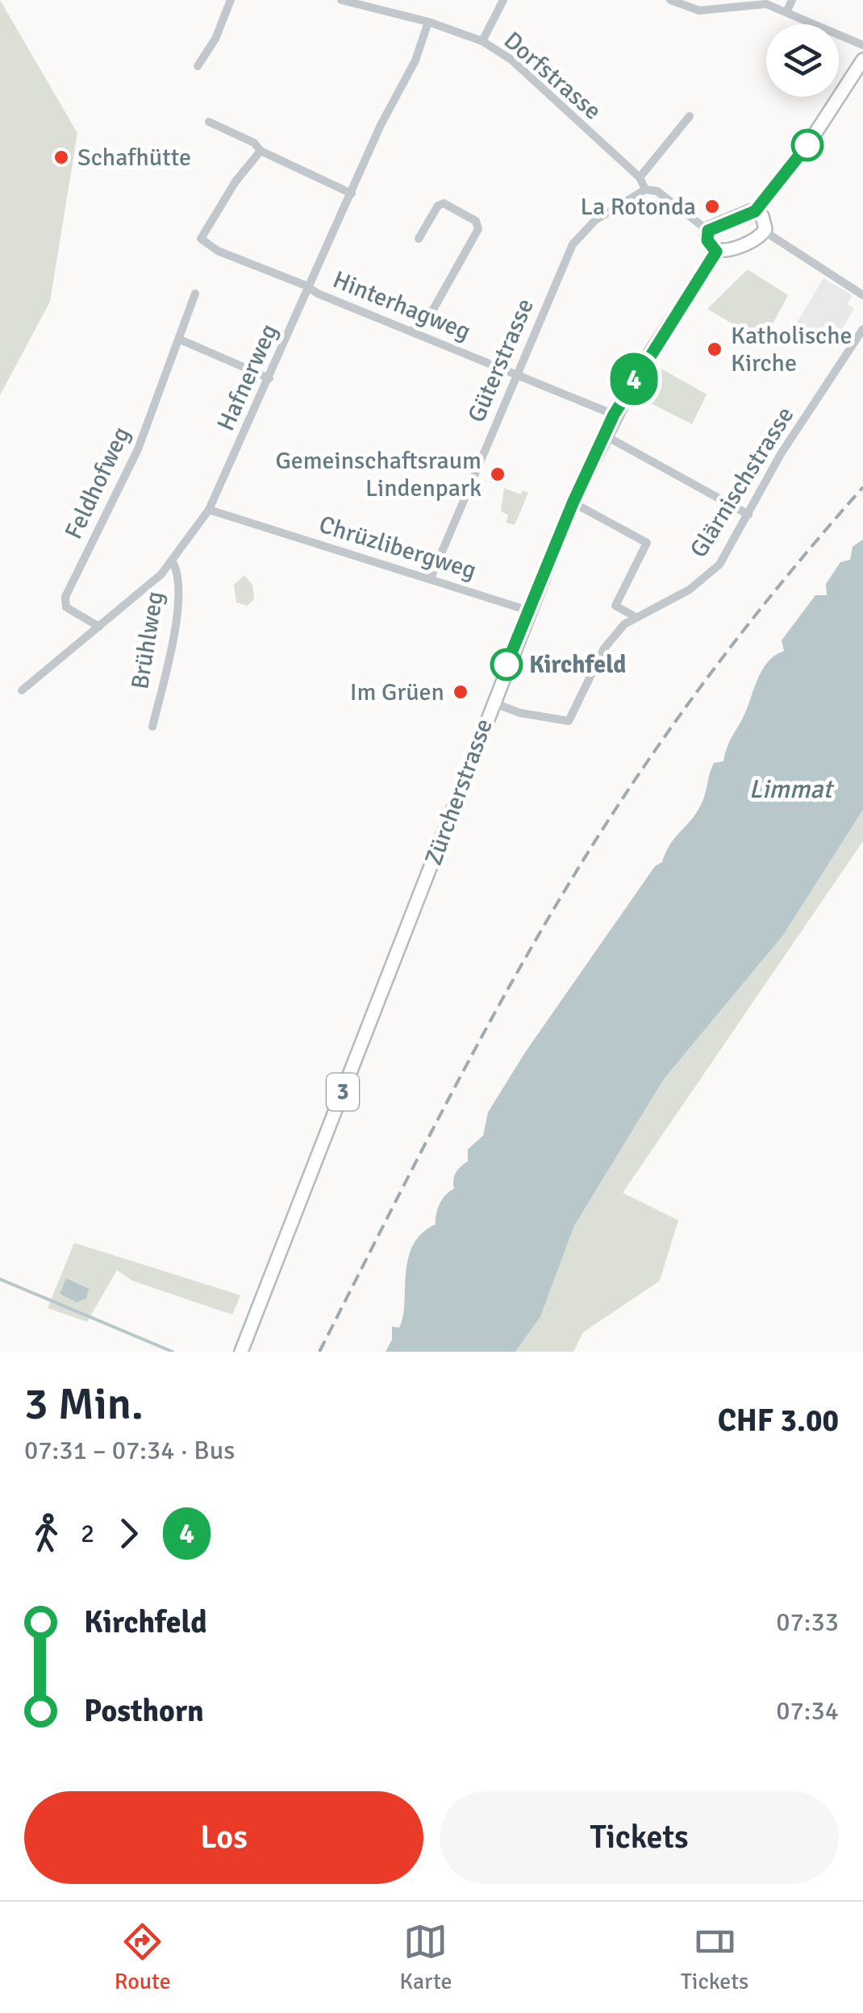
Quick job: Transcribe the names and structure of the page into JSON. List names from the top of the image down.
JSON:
{
  "streets": {
    "main road": ["Zürcherstrasse", "3"],
    "street": [
      "Dorfstrasse",
      "Hinterhagweg",
      "Güterstrasse",
      "Hafnerweg",
      "Glärnischstrasse",
      "Feldhofweg",
      "Chrüzlibergweg",
      "Brühlweg"
    ]
  },
  "crossings": [
    ["Dorfstrasse", "Güterstrasse"],
    ["Dorfstrasse", "Hafnerweg"],
    ["Hinterhagweg", "Güterstrasse"],
    ["Hinterhagweg", "Hafnerweg"],
    ["Hinterhagweg", "Zürcherstrasse"],
    ["Güterstrasse", "Chrüzlibergweg"],
    ["Hafnerweg", "Feldhofweg"],
    ["Hafnerweg", "Chrüzlibergweg"],
    ["Hafnerweg", "Brühlweg"],
    ["Glärnischstrasse", "Zürcherstrasse"],
    ["Chrüzlibergweg", "Zürcherstrasse"]
  ],
  "water": ["Limmat"],
  "places": [
    "Schafhütte",
    "La Rotonda",
    "Katholische Kirche",
    "Gemeinschaftsraum Lindenpark",
    "Kirchfeld",
    "Im Grüen"
  ],
  "lines": ["bus line 4"],
  "page": {
    "on_map": "4",
    "heading": ["3 Min.", "07:31 – 07:34 · Bus", "CHF 3.00"],
    "legs": ["2", "4"],
    "list": [
      {
        "name": "Kirchfeld",
        "value": "07:33"
      },
      {
        "name": "Posthorn",
        "value": "07:34"
      }
    ],
    "buttons": ["Los", "Tickets"],
    "tabs": ["Route", "Karte", "Tickets"]
  }
}
